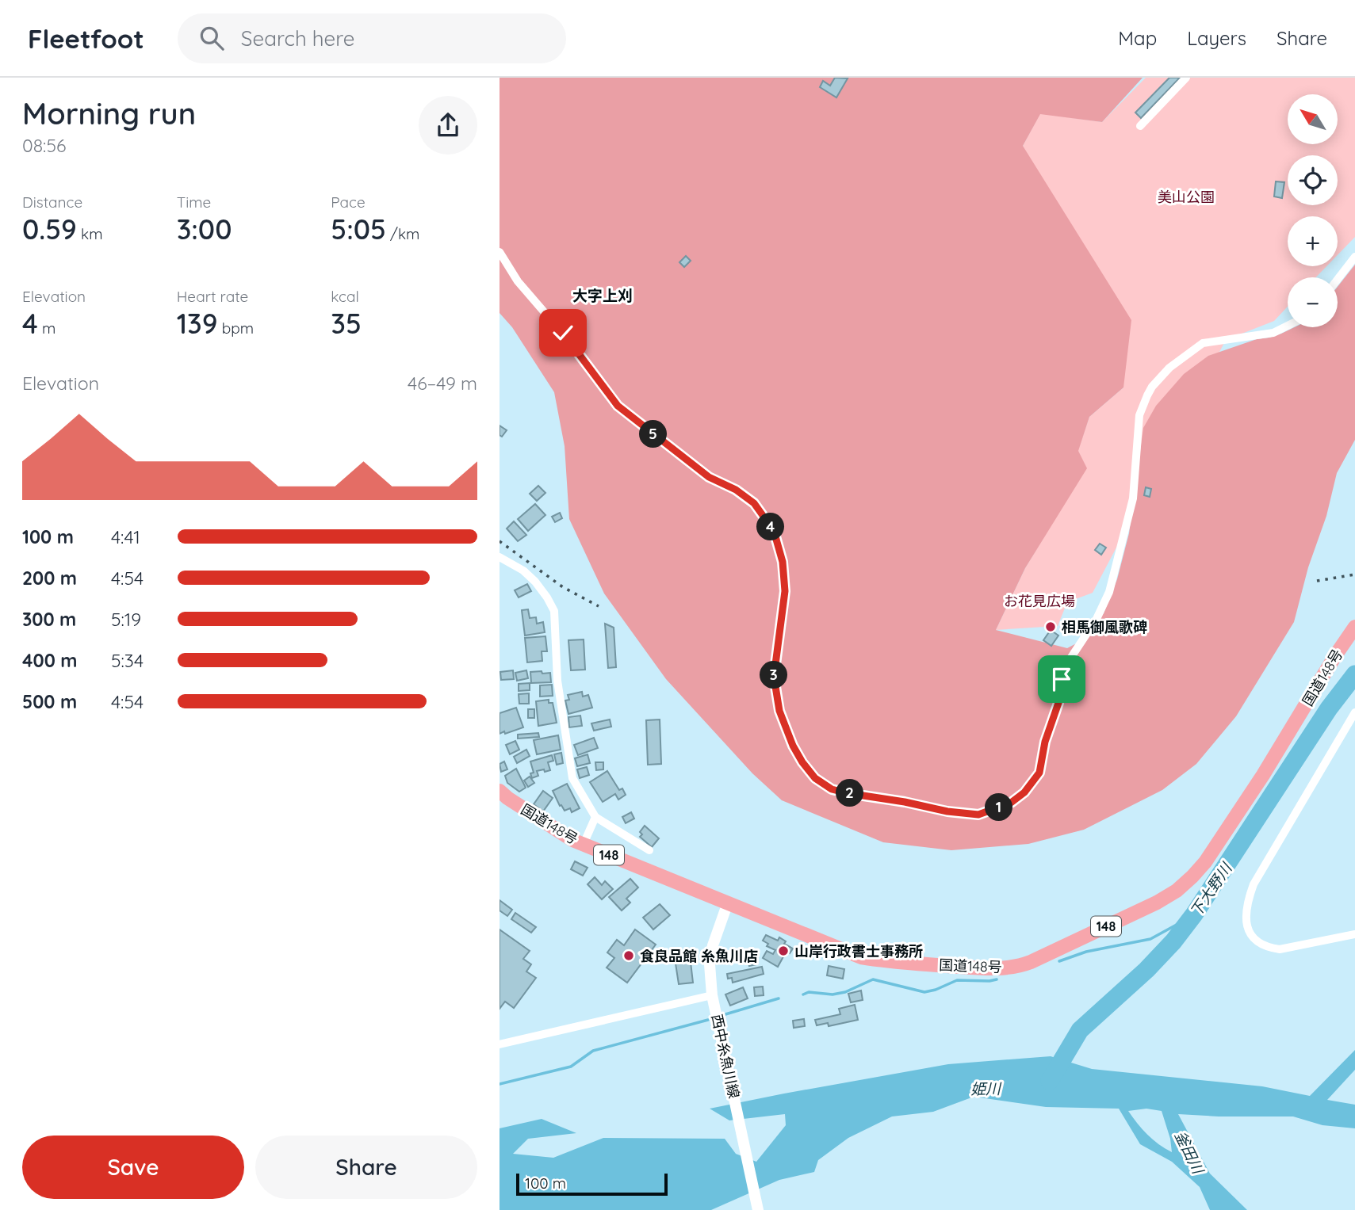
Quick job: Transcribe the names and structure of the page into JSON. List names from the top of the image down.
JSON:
{
  "streets": {
    "highway": ["国道148号", "148"],
    "main road": ["西中糸魚川線"]
  },
  "crossings": [
    ["国道148号", "西中糸魚川線"]
  ],
  "districts": ["大字上刈"],
  "water": ["下大野川", "姫川", "釜田川"],
  "parks": ["美山公園", "お花見広場"],
  "places": ["相馬御風歌碑", "山岸行政書士事務所", "食良品館 糸魚川店"],
  "scale_bar": "100 m",
  "north": "top left",
  "page": {
    "header": "Fleetfoot",
    "search": "Search here",
    "nav": ["Map", "Layers", "Share"],
    "heading": ["Morning run", "08:56"],
    "map_buttons": ["+", "−"],
    "stats": [
      ["Distance", "0.59 km"],
      ["Time", "3:00"],
      ["Pace", "5:05 /km"],
      ["Elevation", "4 m"],
      ["Heart rate", "139 bpm"],
      ["kcal", "35"]
    ],
    "chart": ["Elevation", "46–49 m"],
    "pins": [
      "5",
      "4",
      "3",
      "2",
      "1"
    ],
    "list": [
      {
        "name": "100 m",
        "note": "4:41"
      },
      {
        "name": "200 m",
        "note": "4:54"
      },
      {
        "name": "300 m",
        "note": "5:19"
      },
      {
        "name": "400 m",
        "note": "5:34"
      },
      {
        "name": "500 m",
        "note": "4:54"
      }
    ],
    "buttons": ["Save", "Share"],
    "scale": "100 m"
  }
}
